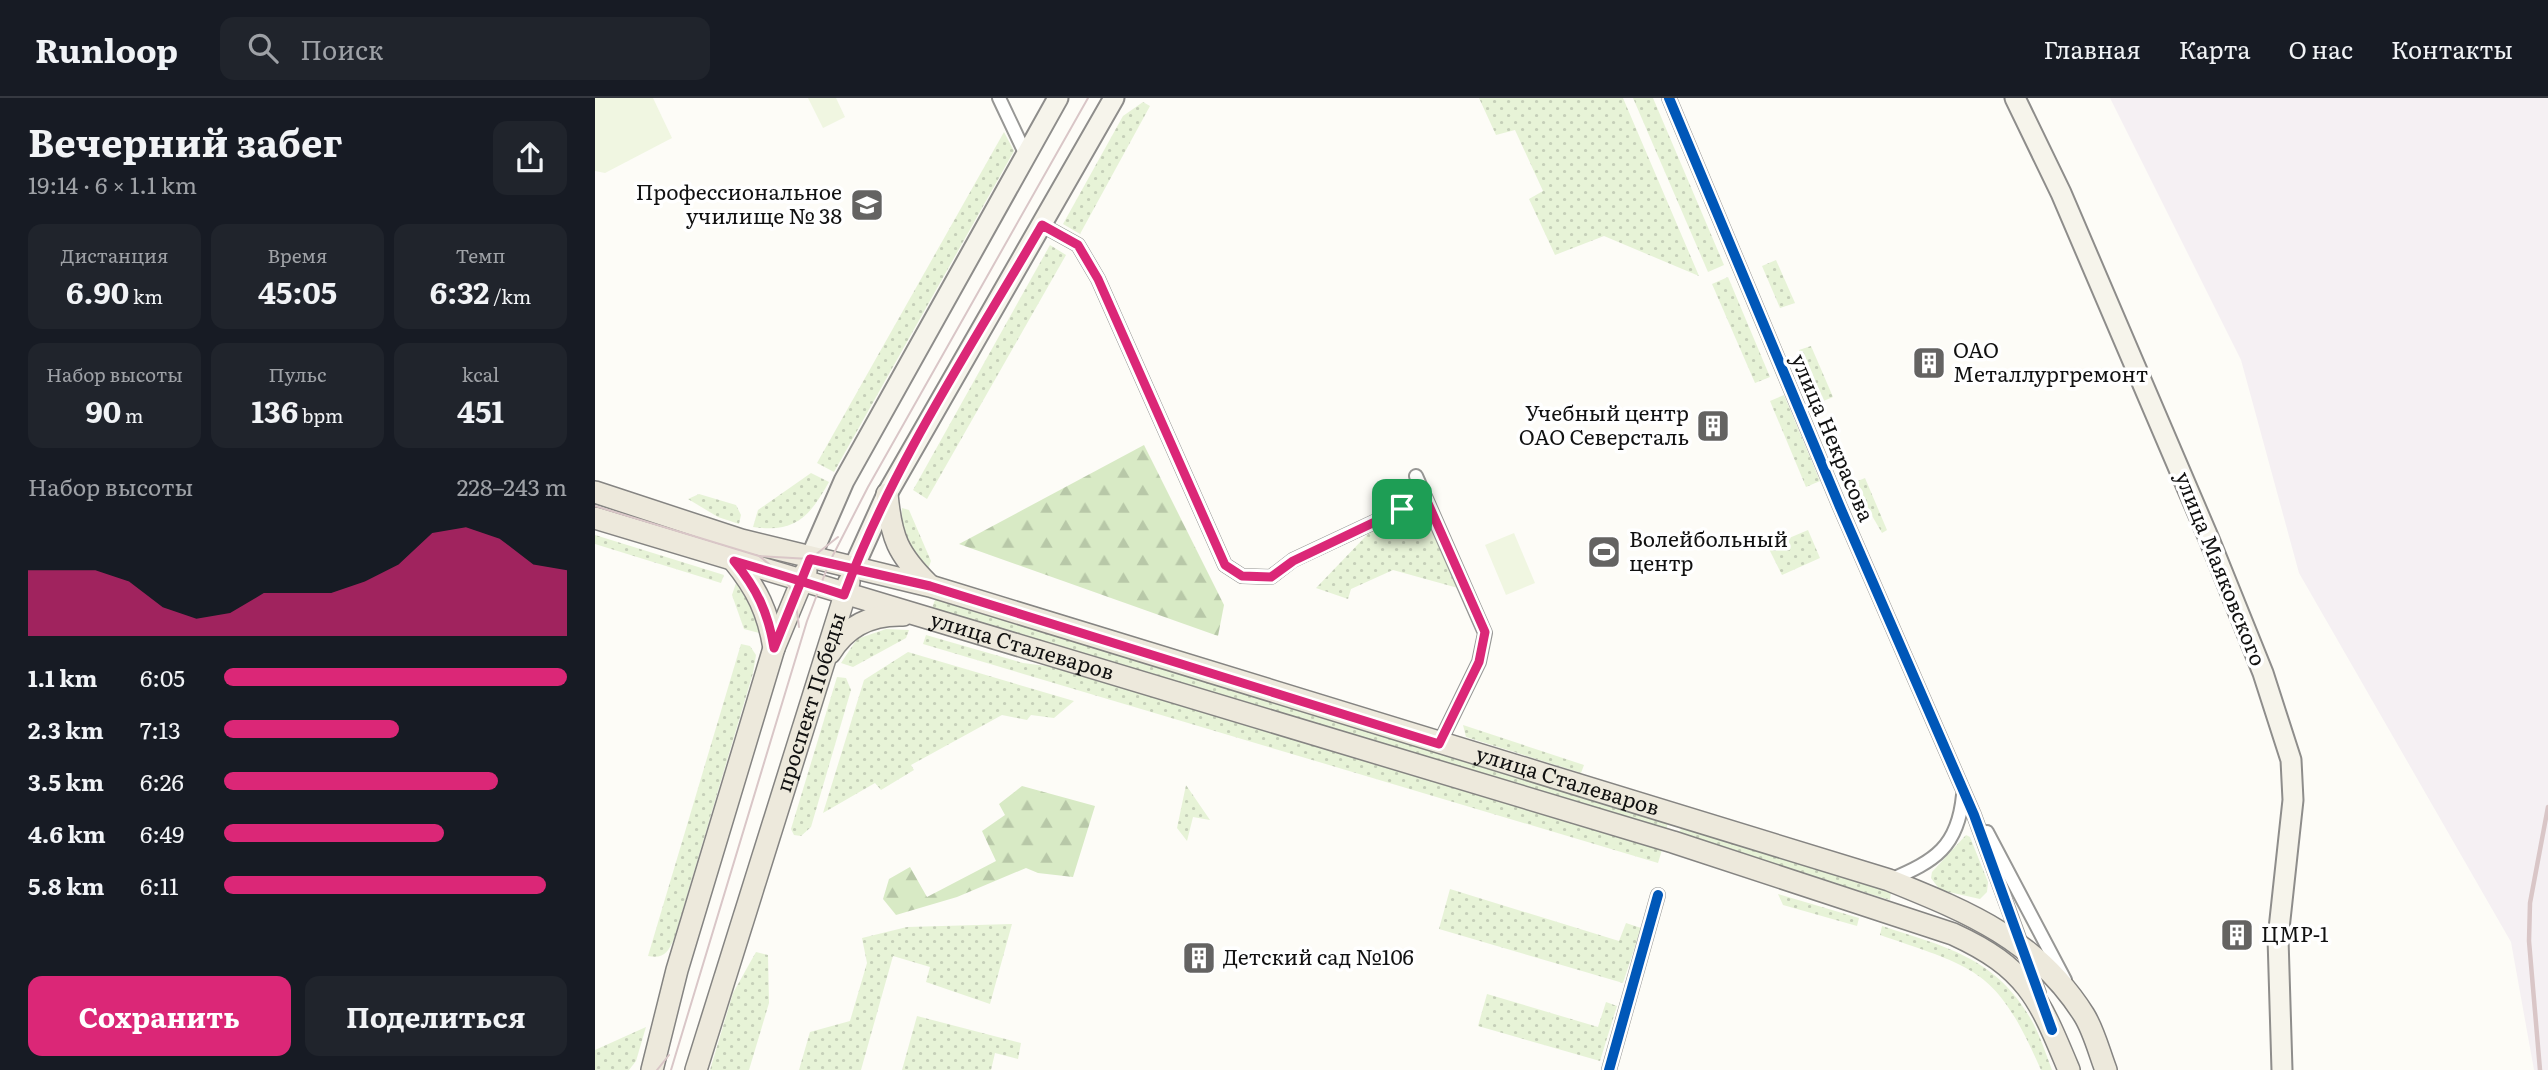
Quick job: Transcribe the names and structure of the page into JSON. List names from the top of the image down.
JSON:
{
  "streets": {
    "main road": ["улица Маяковского", "улица Сталеваров", "проспект Победы"],
    "street": ["улица Некрасова"]
  },
  "crossings": [
    ["улица Сталеваров", "проспект Победы"]
  ],
  "places": {
    "school or university": ["Профессиональное училище № 38"],
    "building": [
      "OAO Металлургремонт",
      "Учебный центр ОАО Северсталь",
      "ЦМР-1",
      "Детский сад №106"
    ],
    "sports": ["Волейбольный центр"]
  },
  "page": {
    "header": "Runloop",
    "search": "Поиск",
    "nav": [
      "Главная",
      "Карта",
      "О нас",
      "Контакты"
    ],
    "heading": ["Вечерний забег", "19:14 · 6 × 1.1 km"],
    "stats": [
      ["Дистанция", "6.90 km"],
      ["Время", "45:05"],
      ["Темп", "6:32 /km"],
      ["Набор высоты", "90 m"],
      ["Пульс", "136 bpm"],
      ["kcal", "451"]
    ],
    "chart": ["Набор высоты", "228–243 m"],
    "list": [
      {
        "name": "1.1 km",
        "note": "6:05"
      },
      {
        "name": "2.3 km",
        "note": "7:13"
      },
      {
        "name": "3.5 km",
        "note": "6:26"
      },
      {
        "name": "4.6 km",
        "note": "6:49"
      },
      {
        "name": "5.8 km",
        "note": "6:11"
      }
    ],
    "buttons": ["Сохранить", "Поделиться"]
  }
}
